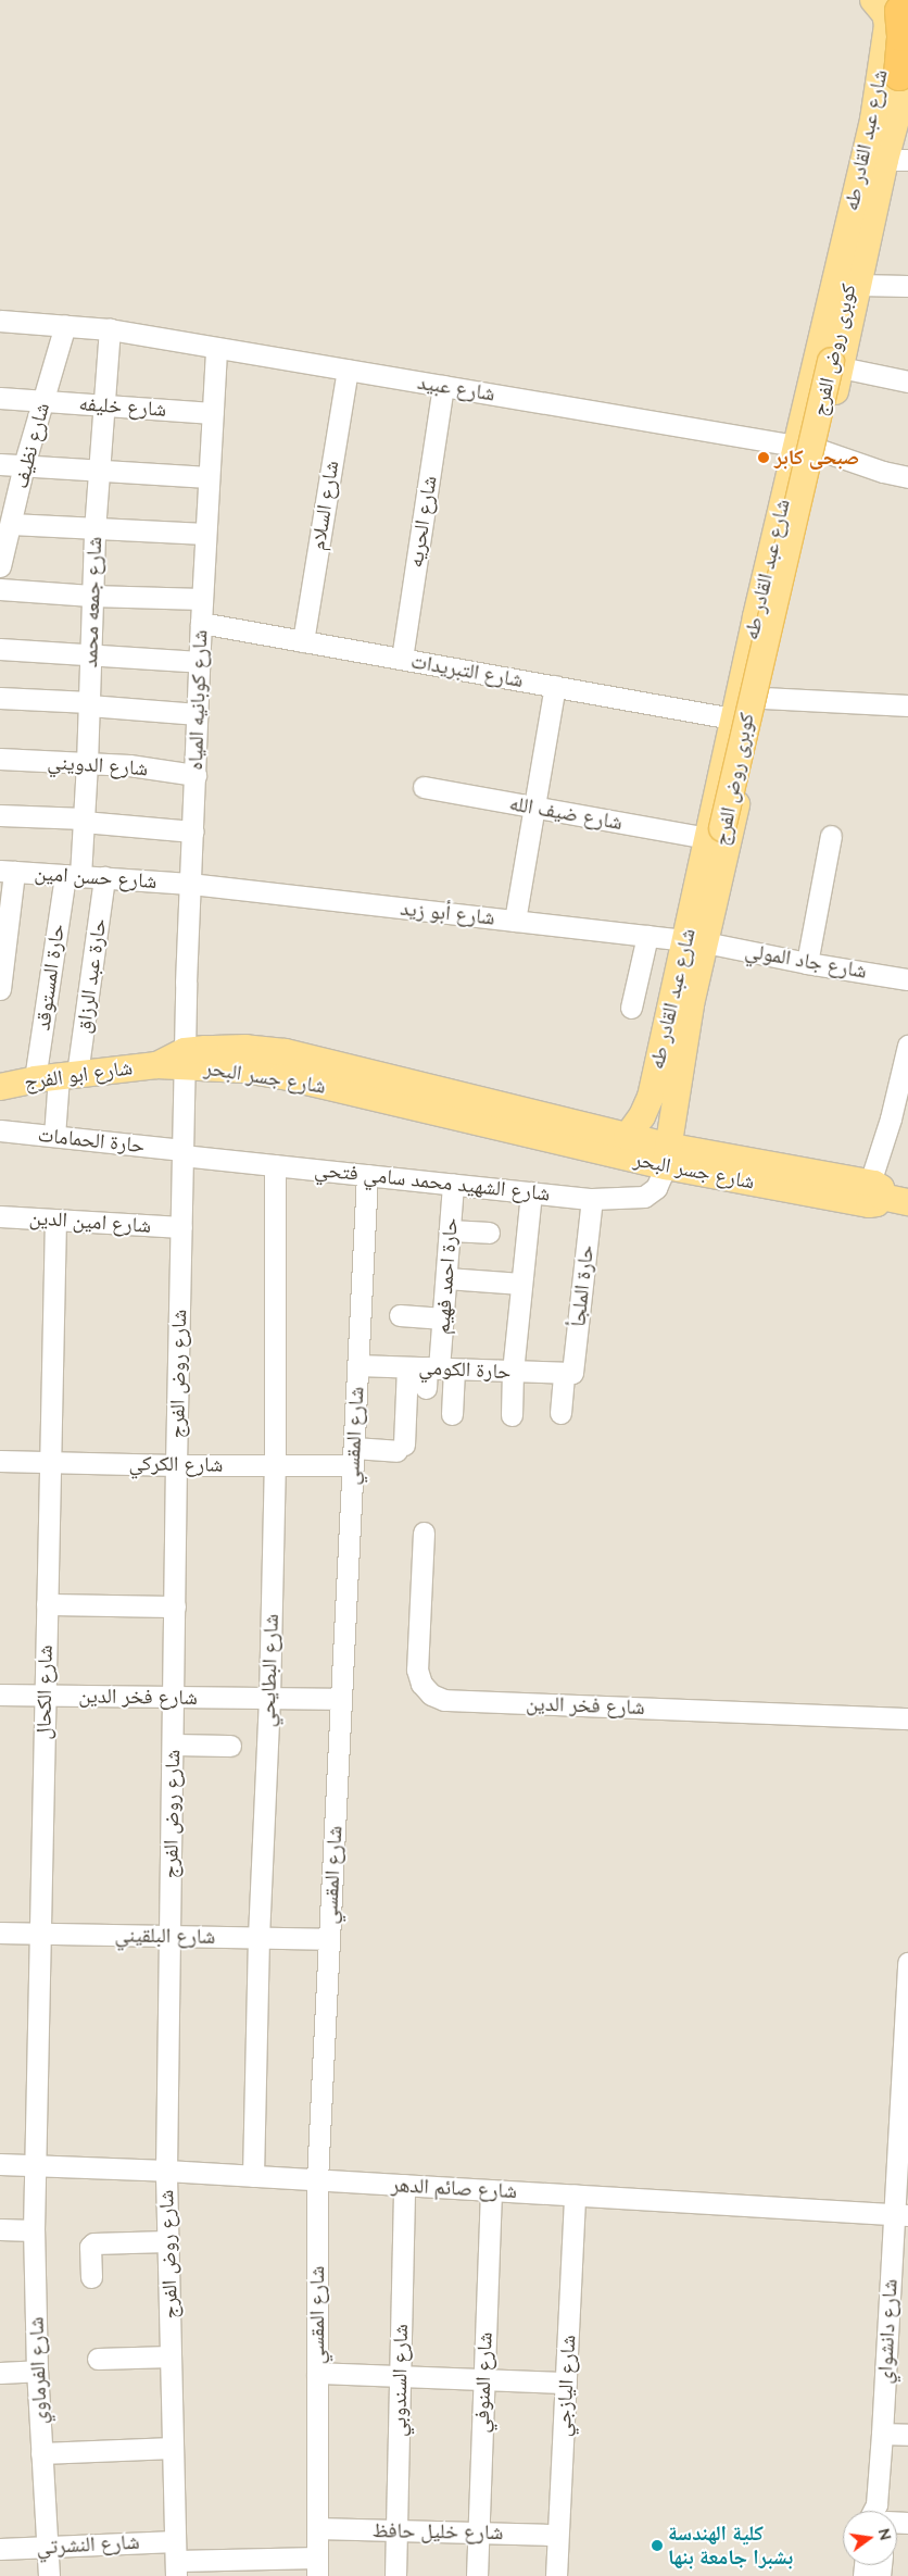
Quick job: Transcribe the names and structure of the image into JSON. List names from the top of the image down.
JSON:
{
  "streets": {
    "main road": [
      "شارع عبد القادر طه",
      "كوبرى روض الفرج",
      "شارع ابو الفرج",
      "شارع جسر البحر"
    ],
    "street": [
      "شارع عبيد",
      "شارع خليفه",
      "شارع نظيف",
      "شارع السلام",
      "شارع الحريه",
      "شارع جمعه محمد",
      "شارع التبريدات",
      "شارع كوبانيه المياه",
      "شارع الدويني",
      "شارع ضيف الله",
      "شارع حسن امين",
      "شارع أبو زيد",
      "شارع جاد المولي",
      "حارة عبد الرزاق",
      "حارة المستوقد",
      "حارة الحمامات",
      "شارع الشهيد محمد سامي فتحي",
      "شارع امين الدين",
      "حارة احمد فهيم",
      "حارة الملجأ",
      "حارة الكومي",
      "شارع روض الفرج",
      "شارع المقسي",
      "شارع الكركي",
      "شارع البطايحي",
      "شارع الكحال",
      "شارع فخر الدين",
      "شارع البلقيني",
      "شارع صائم الدهر",
      "شارع دانشواي",
      "شارع الفرماوي",
      "شارع السندوبي",
      "شارع المنوفي",
      "شارع اليازجي",
      "شارع خليل حافظ",
      "شارع النشرتي"
    ]
  },
  "crossings": [
    ["شارع عبد القادر طه", "كوبرى روض الفرج"],
    ["شارع عبد القادر طه", "شارع عبيد"],
    ["شارع عبد القادر طه", "شارع التبريدات"],
    ["شارع عبد القادر طه", "شارع ضيف الله"],
    ["شارع عبد القادر طه", "شارع أبو زيد"],
    ["شارع عبد القادر طه", "شارع جاد المولي"],
    ["شارع عبد القادر طه", "شارع جسر البحر"],
    ["شارع عبد القادر طه", "شارع الشهيد محمد سامي فتحي"],
    ["كوبرى روض الفرج", "شارع ضيف الله"],
    ["شارع عبيد", "شارع نظيف"],
    ["شارع عبيد", "شارع السلام"],
    ["شارع عبيد", "شارع الحريه"],
    ["شارع عبيد", "شارع جمعه محمد"],
    ["شارع عبيد", "شارع كوبانيه المياه"],
    ["شارع خليفه", "شارع نظيف"],
    ["شارع خليفه", "شارع جمعه محمد"],
    ["شارع خليفه", "شارع كوبانيه المياه"],
    ["شارع السلام", "شارع التبريدات"],
    ["شارع الحريه", "شارع التبريدات"],
    ["شارع جمعه محمد", "شارع الدويني"],
    ["شارع جمعه محمد", "شارع حسن امين"],
    ["شارع جمعه محمد", "حارة المستوقد"],
    ["شارع التبريدات", "شارع كوبانيه المياه"],
    ["شارع كوبانيه المياه", "شارع الدويني"],
    ["شارع كوبانيه المياه", "شارع حسن امين"],
    ["شارع كوبانيه المياه", "شارع أبو زيد"],
    ["شارع كوبانيه المياه", "شارع جسر البحر"],
    ["شارع كوبانيه المياه", "شارع روض الفرج"],
    ["شارع حسن امين", "شارع أبو زيد"],
    ["شارع حسن امين", "حارة عبد الرزاق"],
    ["شارع حسن امين", "حارة المستوقد"],
    ["شارع أبو زيد", "شارع جاد المولي"],
    ["حارة عبد الرزاق", "حارة المستوقد"],
    ["حارة عبد الرزاق", "شارع ابو الفرج"],
    ["حارة المستوقد", "شارع ابو الفرج"],
    ["شارع ابو الفرج", "شارع جسر البحر"],
    ["شارع جسر البحر", "شارع الشهيد محمد سامي فتحي"],
    ["شارع جسر البحر", "شارع روض الفرج"],
    ["حارة الحمامات", "شارع الشهيد محمد سامي فتحي"],
    ["حارة الحمامات", "شارع روض الفرج"],
    ["شارع الشهيد محمد سامي فتحي", "حارة احمد فهيم"],
    ["شارع الشهيد محمد سامي فتحي", "حارة الملجأ"],
    ["شارع الشهيد محمد سامي فتحي", "شارع روض الفرج"],
    ["شارع الشهيد محمد سامي فتحي", "شارع المقسي"],
    ["شارع الشهيد محمد سامي فتحي", "شارع البطايحي"],
    ["شارع امين الدين", "شارع روض الفرج"],
    ["شارع امين الدين", "شارع الكحال"],
    ["حارة احمد فهيم", "حارة الكومي"],
    ["حارة احمد فهيم", "شارع الكركي"],
    ["حارة الملجأ", "حارة الكومي"],
    ["حارة الكومي", "شارع المقسي"],
    ["حارة الكومي", "شارع الكركي"],
    ["شارع روض الفرج", "شارع الكركي"],
    ["شارع روض الفرج", "شارع فخر الدين"],
    ["شارع روض الفرج", "شارع البلقيني"],
    ["شارع روض الفرج", "شارع صائم الدهر"],
    ["شارع روض الفرج", "شارع النشرتي"],
    ["شارع المقسي", "شارع الكركي"],
    ["شارع المقسي", "شارع فخر الدين"],
    ["شارع المقسي", "شارع البلقيني"],
    ["شارع المقسي", "شارع صائم الدهر"],
    ["شارع المقسي", "شارع خليل حافظ"],
    ["شارع المقسي", "شارع النشرتي"],
    ["شارع الكركي", "شارع البطايحي"],
    ["شارع الكركي", "شارع الكحال"],
    ["شارع البطايحي", "شارع فخر الدين"],
    ["شارع البطايحي", "شارع البلقيني"],
    ["شارع البطايحي", "شارع صائم الدهر"],
    ["شارع الكحال", "شارع فخر الدين"],
    ["شارع الكحال", "شارع البلقيني"],
    ["شارع الكحال", "شارع صائم الدهر"],
    ["شارع الكحال", "شارع الفرماوي"],
    ["شارع صائم الدهر", "شارع دانشواي"],
    ["شارع صائم الدهر", "شارع الفرماوي"],
    ["شارع صائم الدهر", "شارع السندوبي"],
    ["شارع صائم الدهر", "شارع المنوفي"],
    ["شارع صائم الدهر", "شارع اليازجي"],
    ["شارع الفرماوي", "شارع النشرتي"],
    ["شارع السندوبي", "شارع خليل حافظ"],
    ["شارع المنوفي", "شارع خليل حافظ"],
    ["شارع اليازجي", "شارع خليل حافظ"]
  ],
  "places": ["صبحى كابر", "كلية الهندسة بشبرا جامعة بنها"],
  "north": "right"
}
